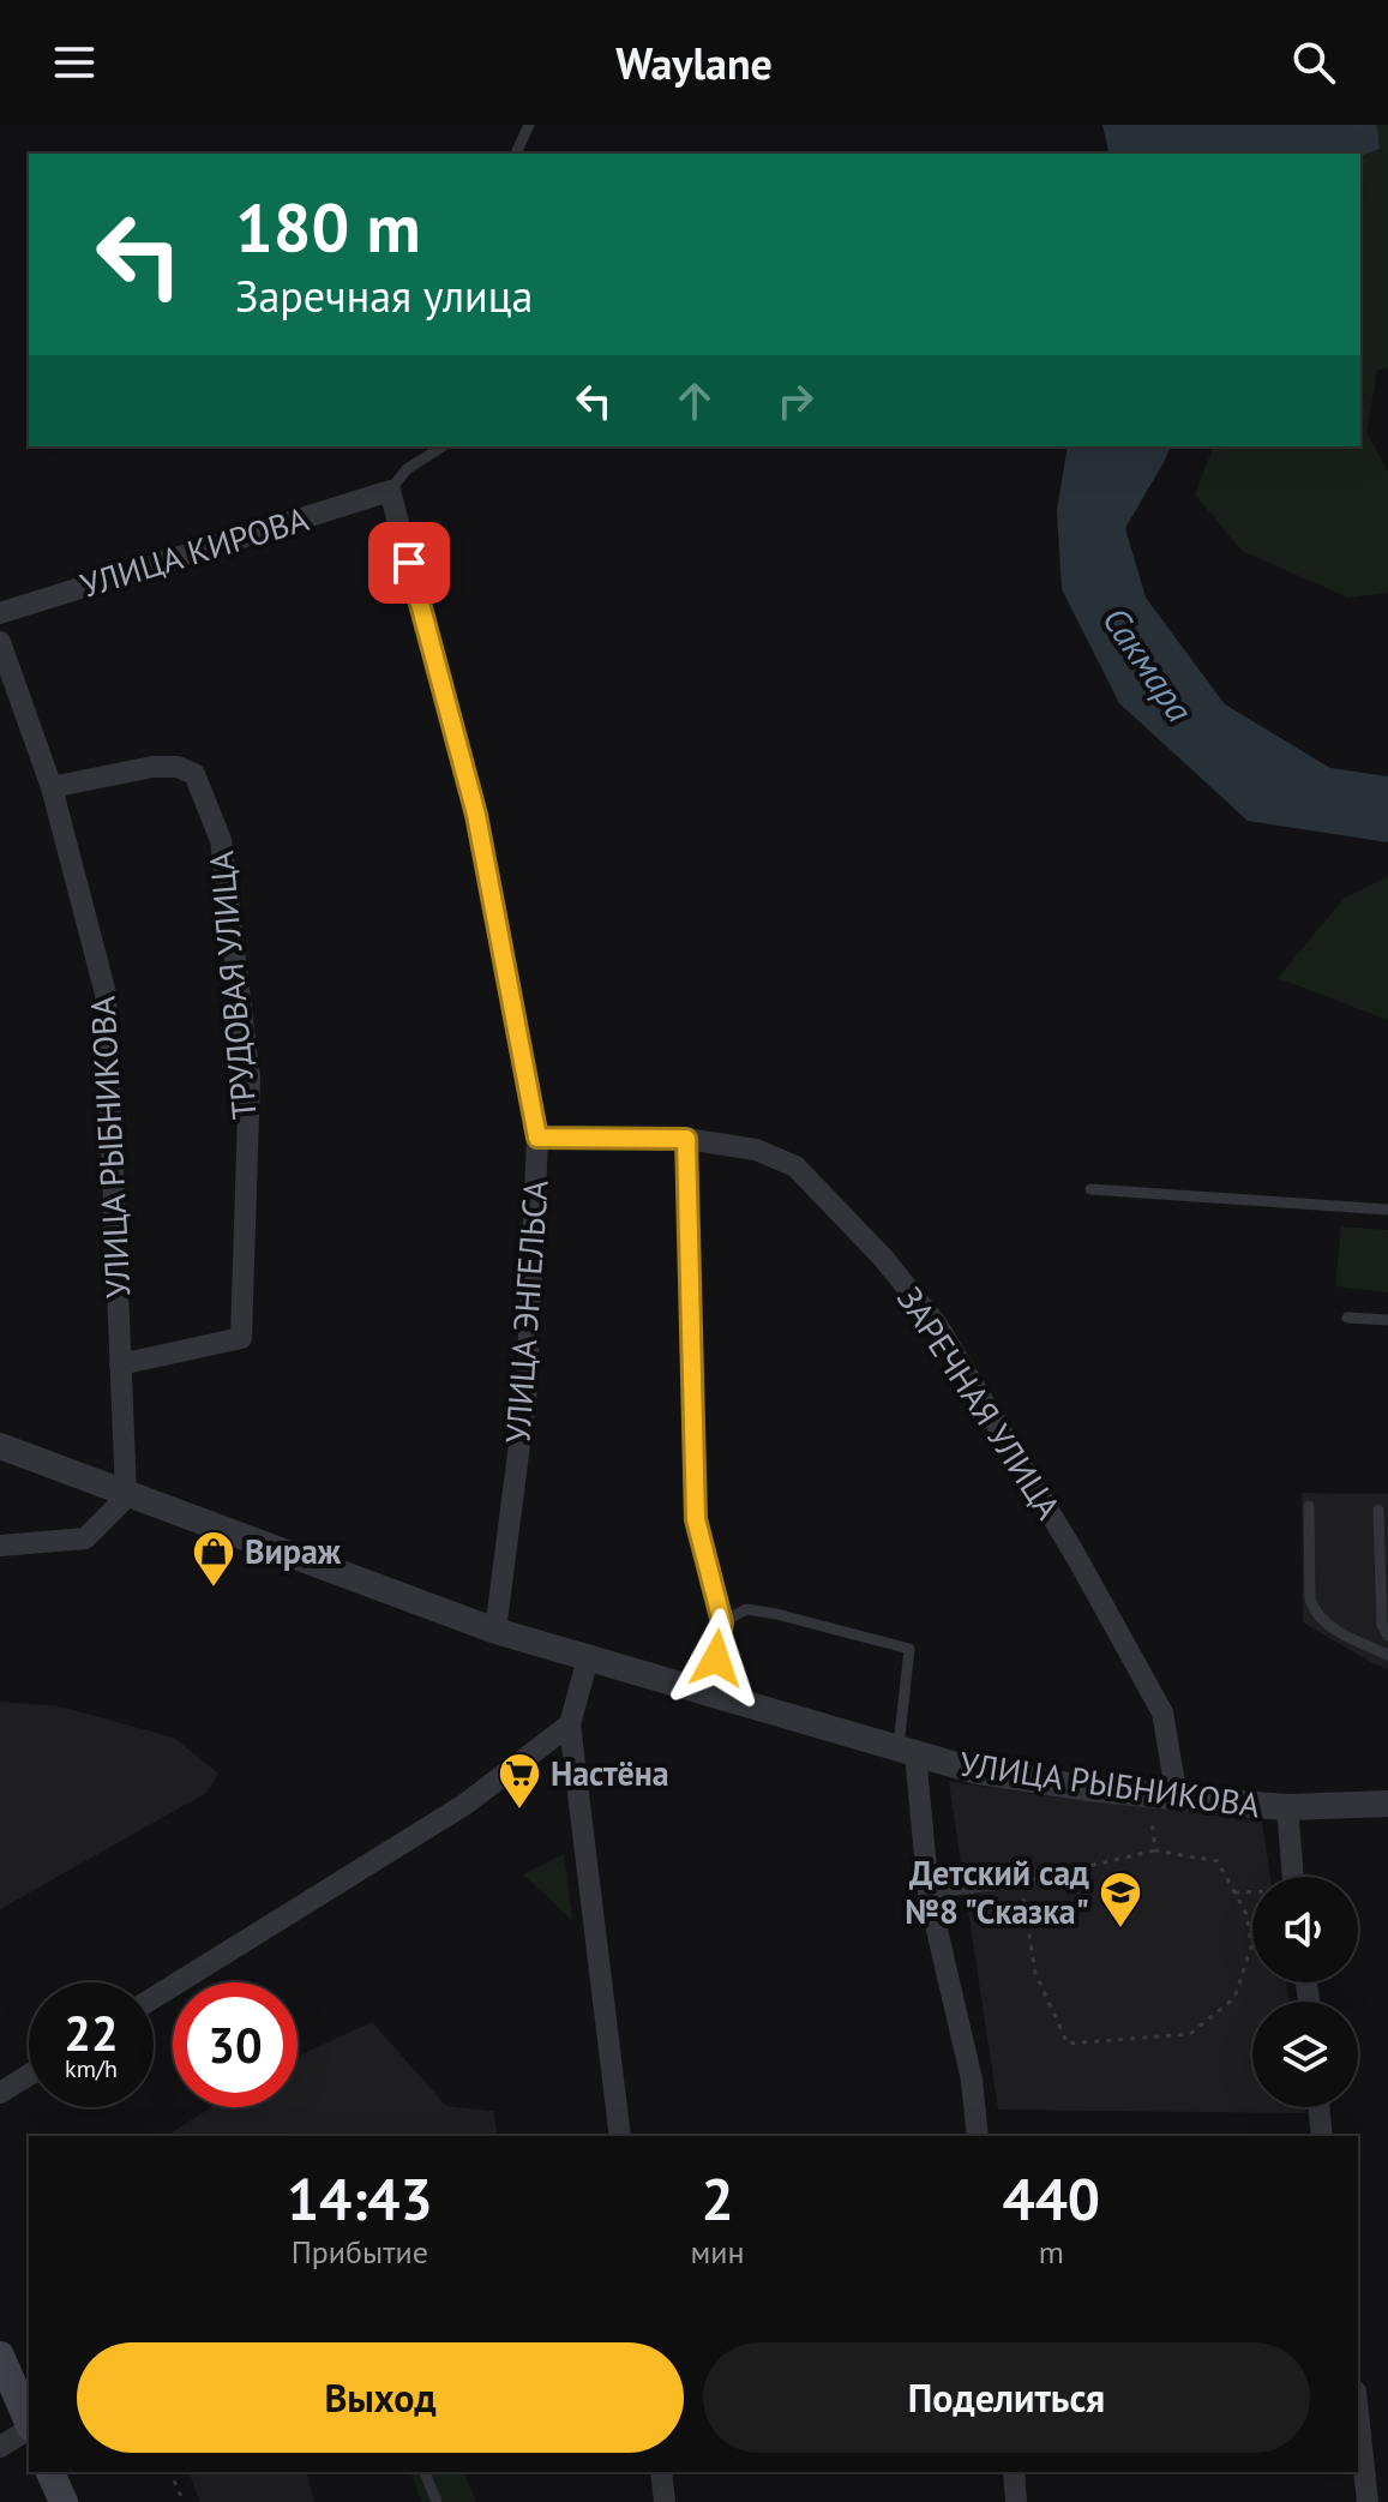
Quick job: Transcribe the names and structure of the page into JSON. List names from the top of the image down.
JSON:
{
  "streets": {
    "street": [
      "УЛИЦА КИРОВА",
      "ТРУДОВАЯ УЛИЦА",
      "УЛИЦА РЫБНИКОВА",
      "УЛИЦА ЭНГЕЛЬСА",
      "ЗАРЕЧНАЯ УЛИЦА"
    ]
  },
  "crossings": [
    ["УЛИЦА КИРОВА", "УЛИЦА ЭНГЕЛЬСА"],
    ["ТРУДОВАЯ УЛИЦА", "УЛИЦА РЫБНИКОВА"],
    ["УЛИЦА РЫБНИКОВА", "УЛИЦА ЭНГЕЛЬСА"],
    ["УЛИЦА РЫБНИКОВА", "ЗАРЕЧНАЯ УЛИЦА"],
    ["УЛИЦА ЭНГЕЛЬСА", "ЗАРЕЧНАЯ УЛИЦА"]
  ],
  "water": ["Сакмара"],
  "places": {
    "shop": ["Вираж"],
    "supermarket": ["Настёна"],
    "school or university": ["Детский сад №8 \"Сказка\""]
  },
  "page": {
    "header": "Waylane",
    "turn": ["180 m", "Заречная улица"],
    "speed": "22 km/h",
    "limit": "30",
    "eta": [
      "14:43",
      "Прибытие",
      "2",
      "мин",
      "440",
      "m"
    ],
    "buttons": ["Выход", "Поделиться"]
  }
}
